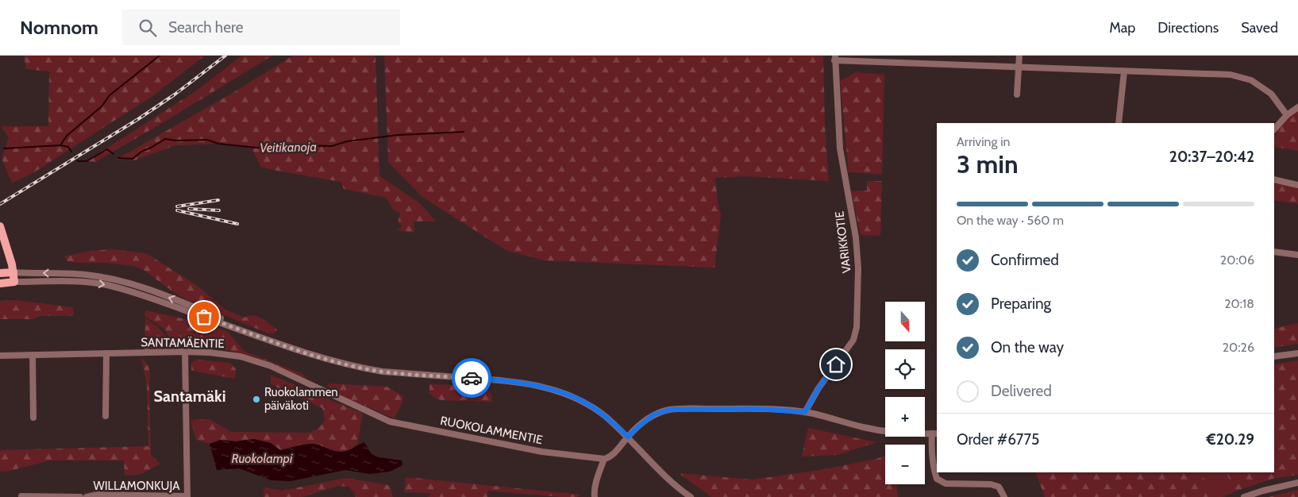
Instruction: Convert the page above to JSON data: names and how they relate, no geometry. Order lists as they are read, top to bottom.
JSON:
{
  "streets": {
    "street": [
      "VARIKKOTIE",
      "SANTAMÄENTIE",
      "RUOKOLAMMENTIE",
      "WILLAMONKUJA"
    ]
  },
  "crossings": [
    ["SANTAMÄENTIE", "RUOKOLAMMENTIE"]
  ],
  "districts": ["Santamäki"],
  "water": ["Veitikanoja", "Ruokolampi"],
  "places": ["Ruokolammen päiväkoti"],
  "north": "bottom",
  "page": {
    "header": "Nomnom",
    "search": "Search here",
    "nav": ["Map", "Directions", "Saved"],
    "heading": ["3 min", "Arriving in", "20:37–20:42"],
    "panel": ["Order #6775", "€20.29"],
    "bar": "On the way · 560 m",
    "list": [
      ["Confirmed", "20:06"],
      ["Preparing", "20:18"],
      ["On the way", "20:26"],
      "Delivered"
    ],
    "map_buttons": ["+", "−"]
  }
}
